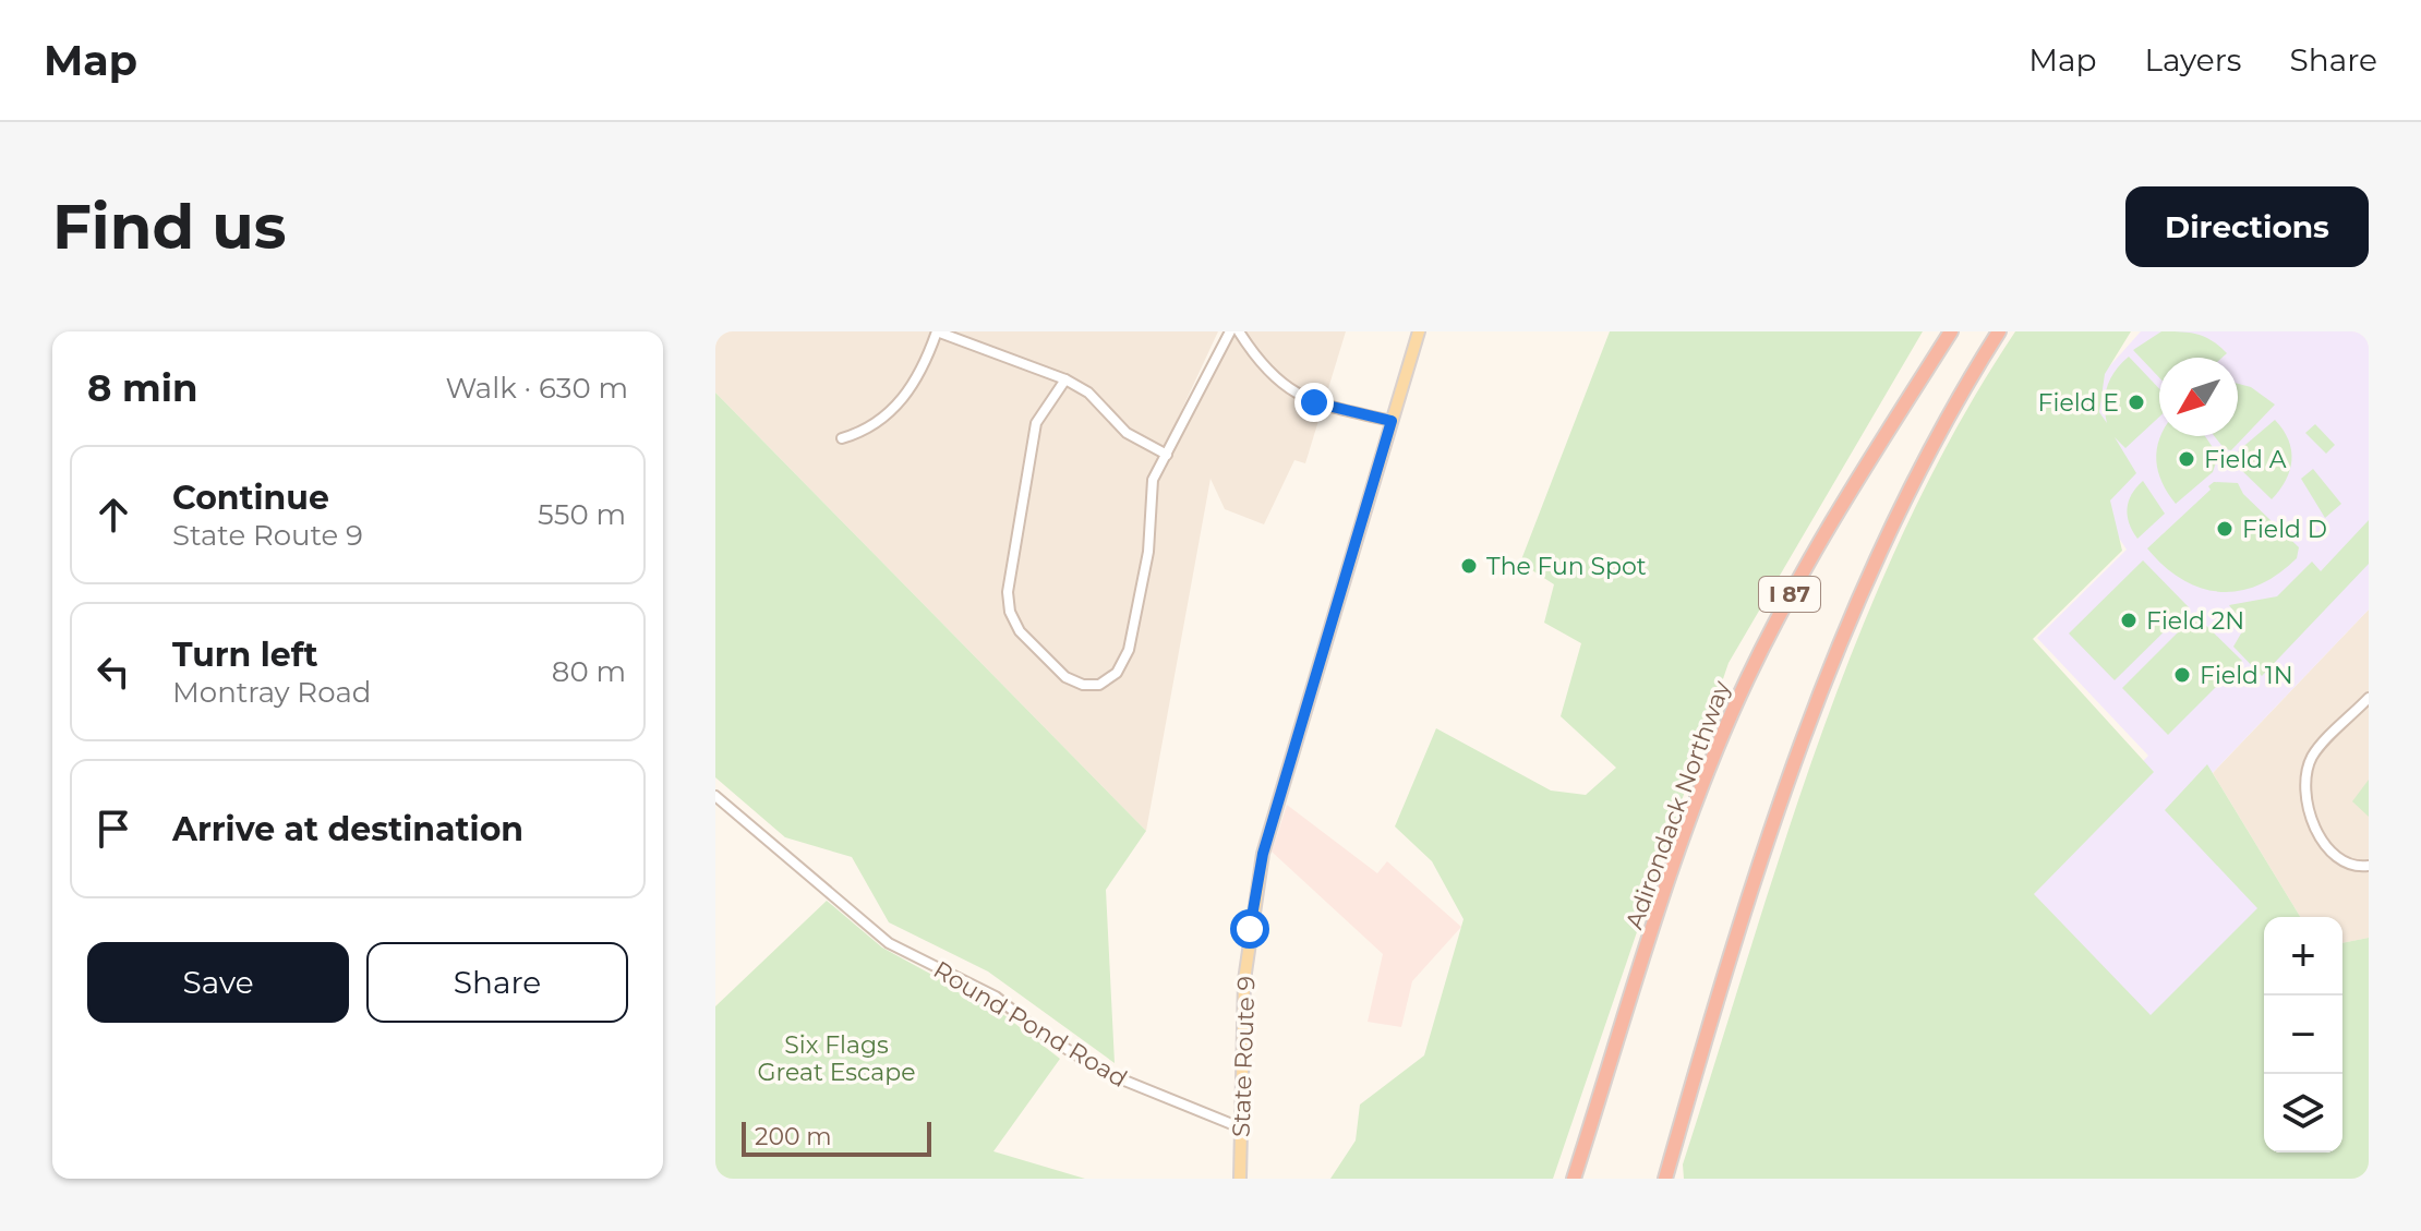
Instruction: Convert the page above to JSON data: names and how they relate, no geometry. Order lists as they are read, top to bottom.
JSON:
{
  "streets": {
    "highway": ["I 87", "Adirondack Northway"],
    "main road": ["State Route 9"],
    "street": ["Round Pond Road"]
  },
  "crossings": [
    ["Round Pond Road", "State Route 9"]
  ],
  "parks": ["Six Flags Great Escape"],
  "places": [
    "Field E",
    "Field A",
    "Field D",
    "The Fun Spot",
    "Field 2N",
    "Field 1N"
  ],
  "scale_bar": "200 m",
  "north": "bottom left",
  "page": {
    "header": "Map",
    "nav": ["Map", "Layers", "Share"],
    "buttons": [
      "Directions",
      ["Save", "Share"]
    ],
    "title": "Find us",
    "heading": ["8 min", "Walk · 630 m"],
    "list": [
      ["Continue", "State Route 9", "550 m"],
      ["Turn left", "Montray Road", "80 m"],
      "Arrive at destination"
    ],
    "map_buttons": ["+", "−"],
    "scale": "200 m"
  }
}
